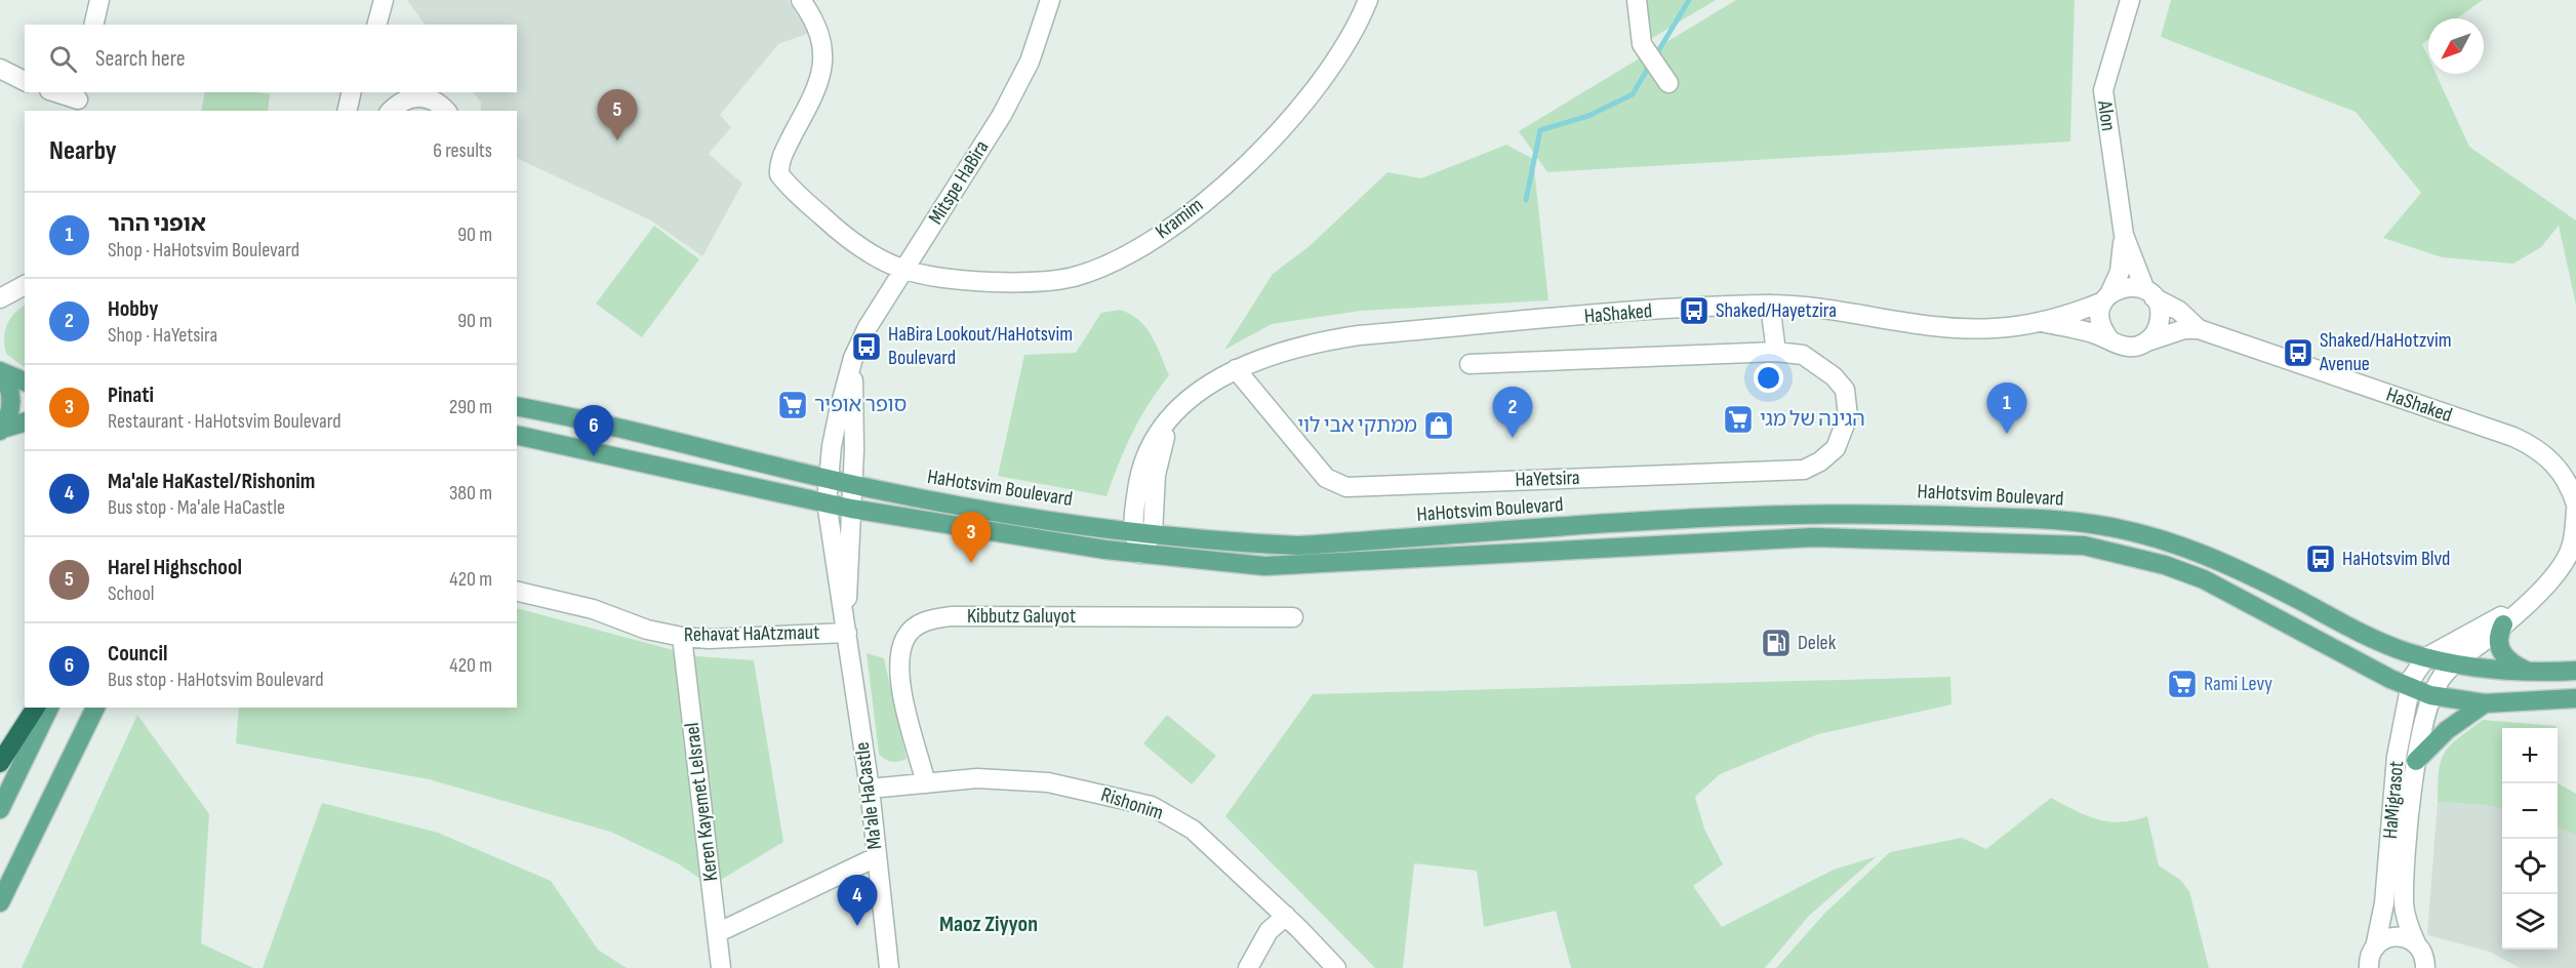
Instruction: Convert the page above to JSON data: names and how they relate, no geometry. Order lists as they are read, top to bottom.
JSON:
{
  "streets": {
    "main road": ["HaHotsvim Boulevard"],
    "street": [
      "Alon",
      "Mitspe HaBira",
      "Kramim",
      "HaShaked",
      "HaYetsira",
      "Kibbutz Galuyot",
      "Rehavat HaAtzmaut",
      "Ma'ale HaCastle",
      "HaMigrasot",
      "Keren Kayemet LeIsrael",
      "Rishonim"
    ]
  },
  "crossings": [
    ["Alon", "HaShaked"],
    ["Mitspe HaBira", "Kramim"],
    ["Mitspe HaBira", "HaHotsvim Boulevard"],
    ["Mitspe HaBira", "Ma'ale HaCastle"],
    ["HaShaked", "HaYetsira"],
    ["HaShaked", "HaHotsvim Boulevard"],
    ["HaShaked", "HaMigrasot"],
    ["HaHotsvim Boulevard", "Ma'ale HaCastle"],
    ["HaHotsvim Boulevard", "HaMigrasot"],
    ["Kibbutz Galuyot", "Rishonim"],
    ["Rehavat HaAtzmaut", "Ma'ale HaCastle"],
    ["Rehavat HaAtzmaut", "Keren Kayemet LeIsrael"],
    ["Ma'ale HaCastle", "Rishonim"]
  ],
  "districts": ["Maoz Ziyyon"],
  "places": {
    "bus stop": [
      "Shaked/Hayetzira",
      "HaBira Lookout/HaHotsvim Boulevard",
      "Shaked/HaHotzvim Avenue",
      "HaHotsvim Blvd"
    ],
    "supermarket": ["סופר אופיר", "הגינה של מגי", "Rami Levy"],
    "shop": ["ממתקי אבי לוי"],
    "fuel station": ["Delek"]
  },
  "north": "bottom left",
  "page": {
    "search": "Search here",
    "pins": [
      "5",
      "1",
      "2",
      "6",
      "3",
      "4"
    ],
    "heading": ["Nearby", "6 results"],
    "list": [
      {
        "mark": "1",
        "name": "אופני ההר",
        "note": "Shop · HaHotsvim Boulevard",
        "value": "90 m"
      },
      {
        "mark": "2",
        "name": "Hobby",
        "note": "Shop · HaYetsira",
        "value": "90 m"
      },
      {
        "mark": "3",
        "name": "Pinati",
        "note": "Restaurant · HaHotsvim Boulevard",
        "value": "290 m"
      },
      {
        "mark": "4",
        "name": "Ma'ale HaKastel/Rishonim",
        "note": "Bus stop · Ma'ale HaCastle",
        "value": "380 m"
      },
      {
        "mark": "5",
        "name": "Harel Highschool",
        "note": "School",
        "value": "420 m"
      },
      {
        "mark": "6",
        "name": "Council",
        "note": "Bus stop · HaHotsvim Boulevard",
        "value": "420 m"
      }
    ],
    "map_buttons": ["+", "−"]
  }
}
